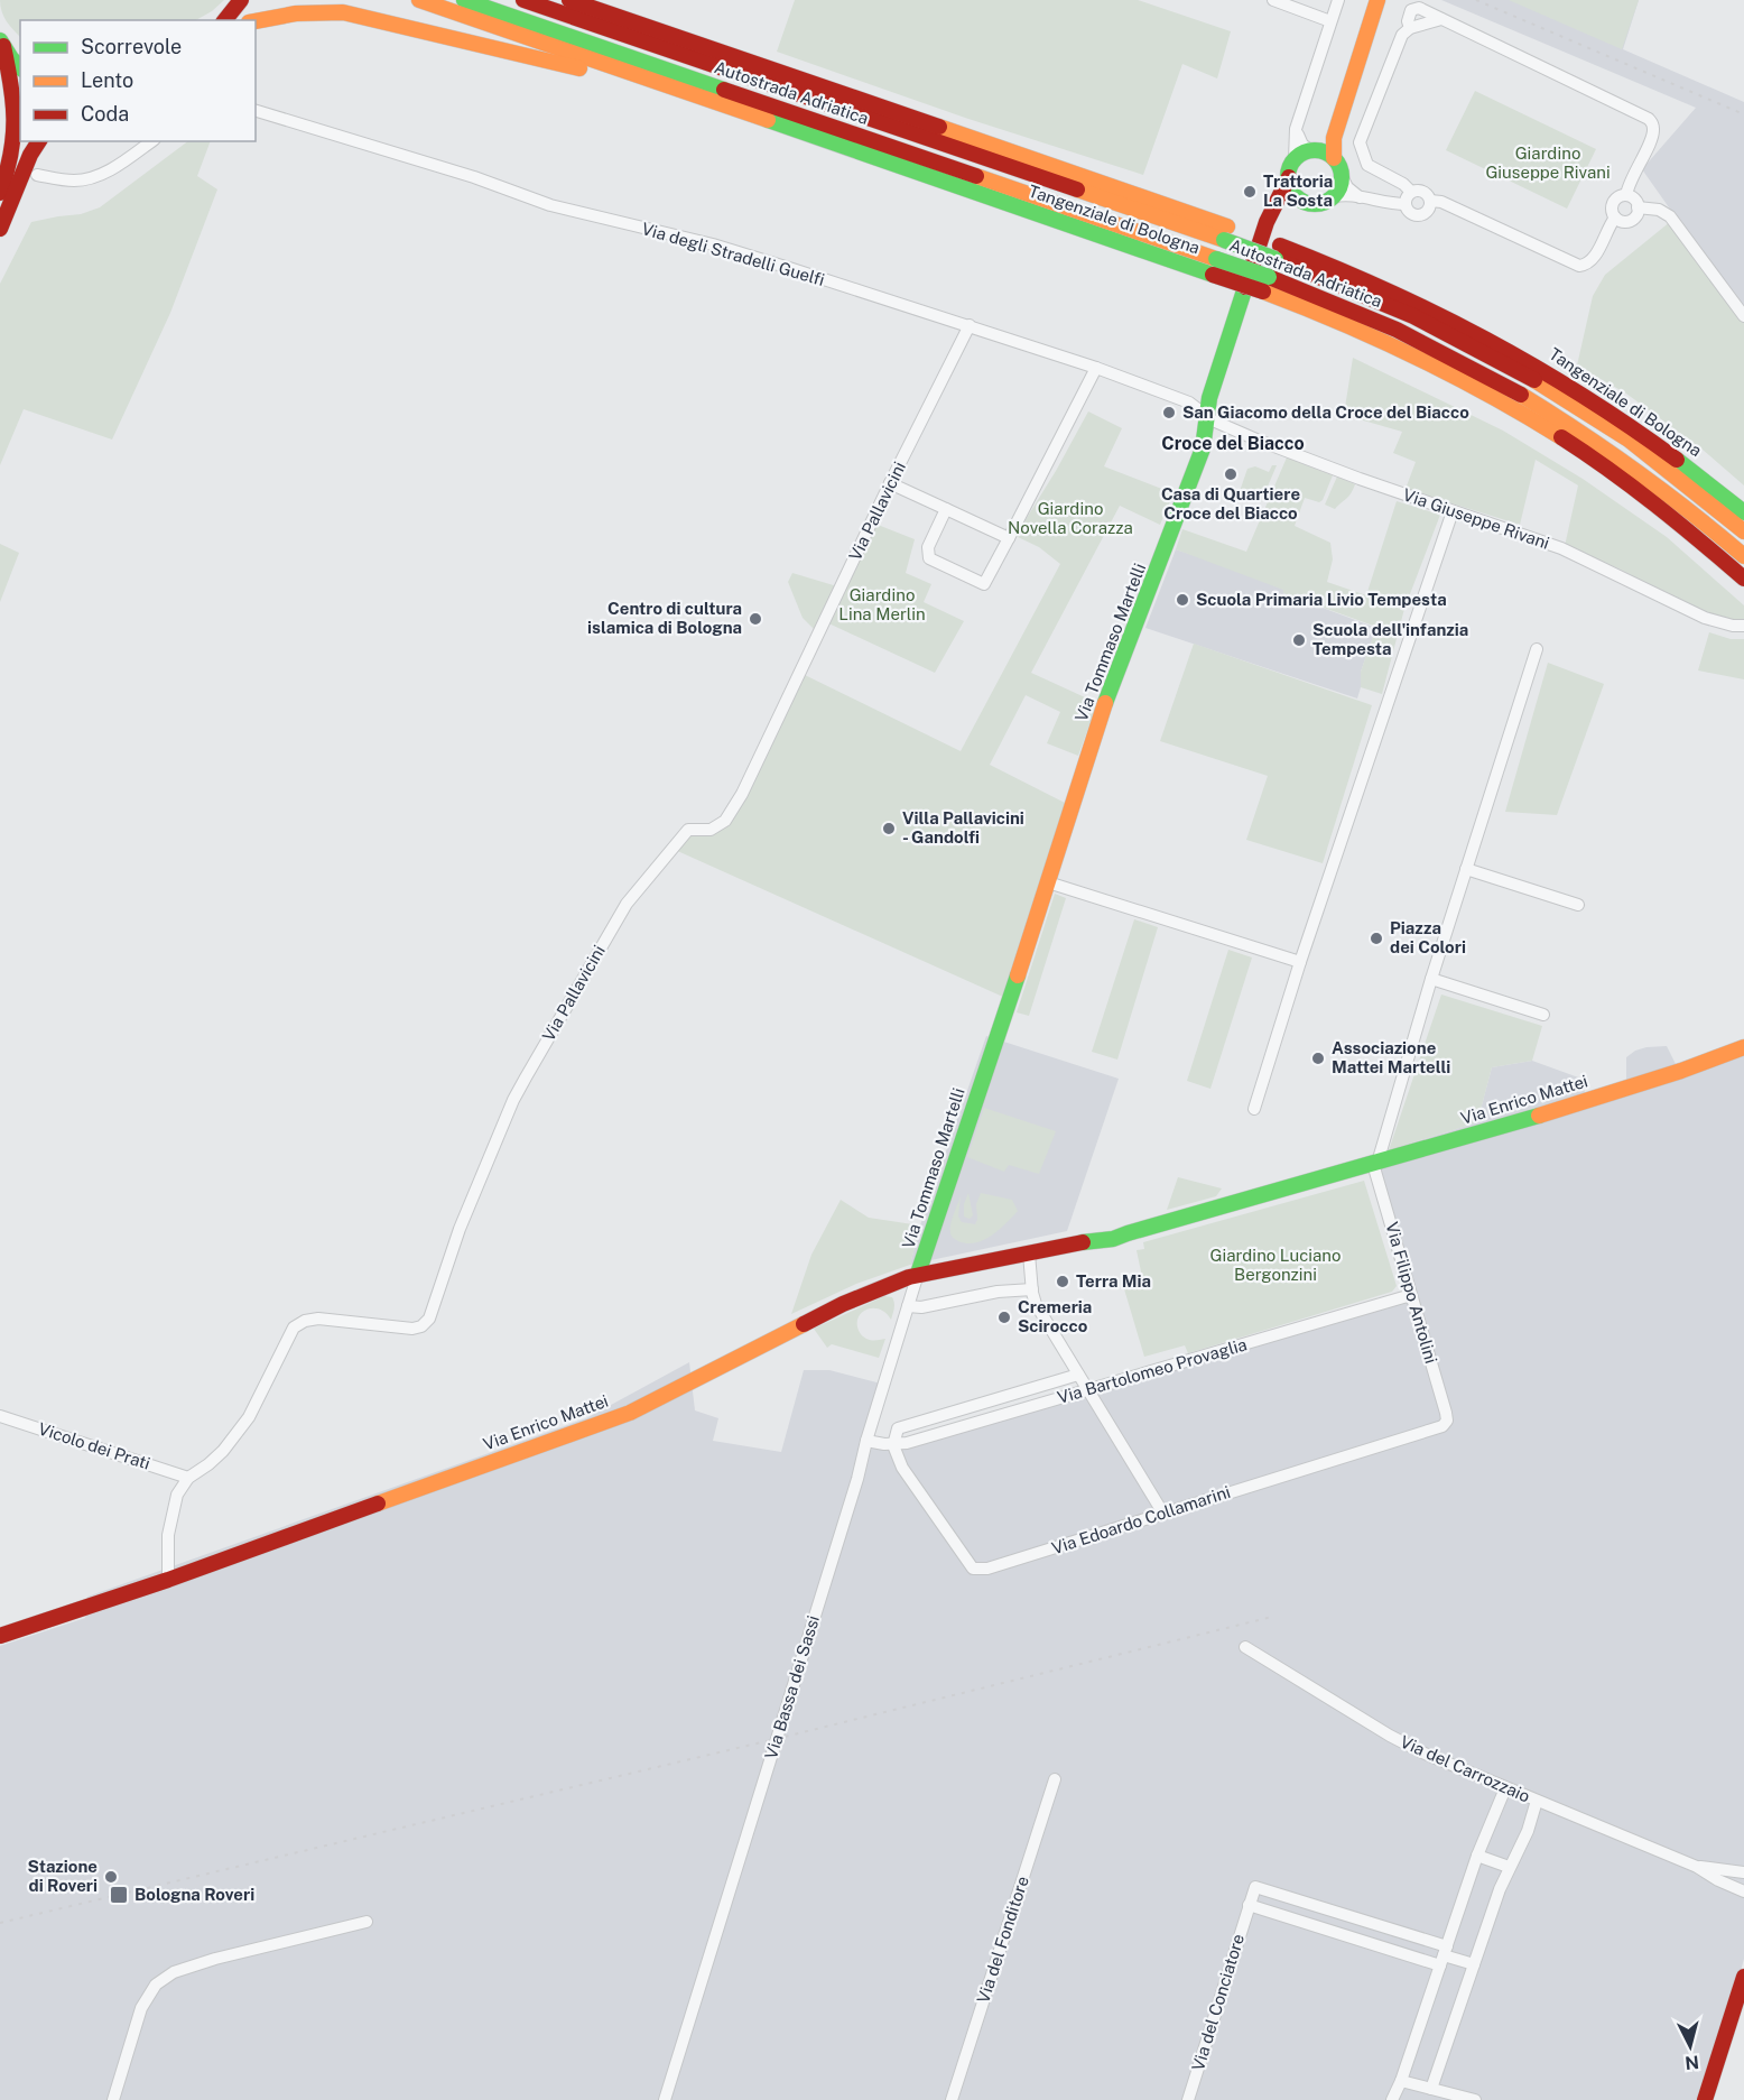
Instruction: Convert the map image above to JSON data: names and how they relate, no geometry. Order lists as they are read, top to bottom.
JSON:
{
  "streets": {
    "main road": [
      "Autostrada Adriatica",
      "Tangenziale di Bologna",
      "Via Tommaso Martelli",
      "Via Enrico Mattei"
    ],
    "street": [
      "Via degli Stradelli Guelfi",
      "Via Pallavicini",
      "Via Giuseppe Rivani",
      "Via Filippo Antolini",
      "Via Bartolomeo Provaglia",
      "Vicolo dei Prati",
      "Via Edoardo Collamarini",
      "Via Bassa dei Sassi",
      "Via del Carrozzaio",
      "Via del Fonditore",
      "Via del Conciatore"
    ]
  },
  "crossings": [
    ["Autostrada Adriatica", "Tangenziale di Bologna"],
    ["Via degli Stradelli Guelfi", "Via Pallavicini"],
    ["Via degli Stradelli Guelfi", "Via Giuseppe Rivani"],
    ["Via degli Stradelli Guelfi", "Via Tommaso Martelli"],
    ["Via Pallavicini", "Via Enrico Mattei"],
    ["Via Pallavicini", "Vicolo dei Prati"],
    ["Via Giuseppe Rivani", "Via Tommaso Martelli"],
    ["Via Tommaso Martelli", "Via Enrico Mattei"],
    ["Via Tommaso Martelli", "Via Bassa dei Sassi"],
    ["Via Enrico Mattei", "Via Filippo Antolini"],
    ["Via Enrico Mattei", "Via Bassa dei Sassi"],
    ["Via Filippo Antolini", "Via Bartolomeo Provaglia"],
    ["Via Filippo Antolini", "Via Edoardo Collamarini"],
    ["Via Bartolomeo Provaglia", "Via Edoardo Collamarini"],
    ["Via Bartolomeo Provaglia", "Via Bassa dei Sassi"]
  ],
  "districts": ["Croce del Biacco"],
  "parks": [
    "Giardino Giuseppe Rivani",
    "Giardino Novella Corazza",
    "Giardino Lina Merlin",
    "Giardino Luciano Bergonzini"
  ],
  "places": {
    "other": [
      "Trattoria La Sosta",
      "San Giacomo della Croce del Biacco",
      "Casa di Quartiere Croce del Biacco",
      "Scuola Primaria Livio Tempesta",
      "Centro di cultura islamica di Bologna",
      "Scuola dell'infanzia Tempesta",
      "Villa Pallavicini - Gandolfi",
      "Piazza dei Colori",
      "Associazione Mattei Martelli",
      "Terra Mia",
      "Cremeria Scirocco",
      "Stazione di Roveri"
    ],
    "transit": ["Bologna Roveri"]
  },
  "legend": ["Scorrevole", "Lento", "Coda"],
  "north": "bottom"
}
